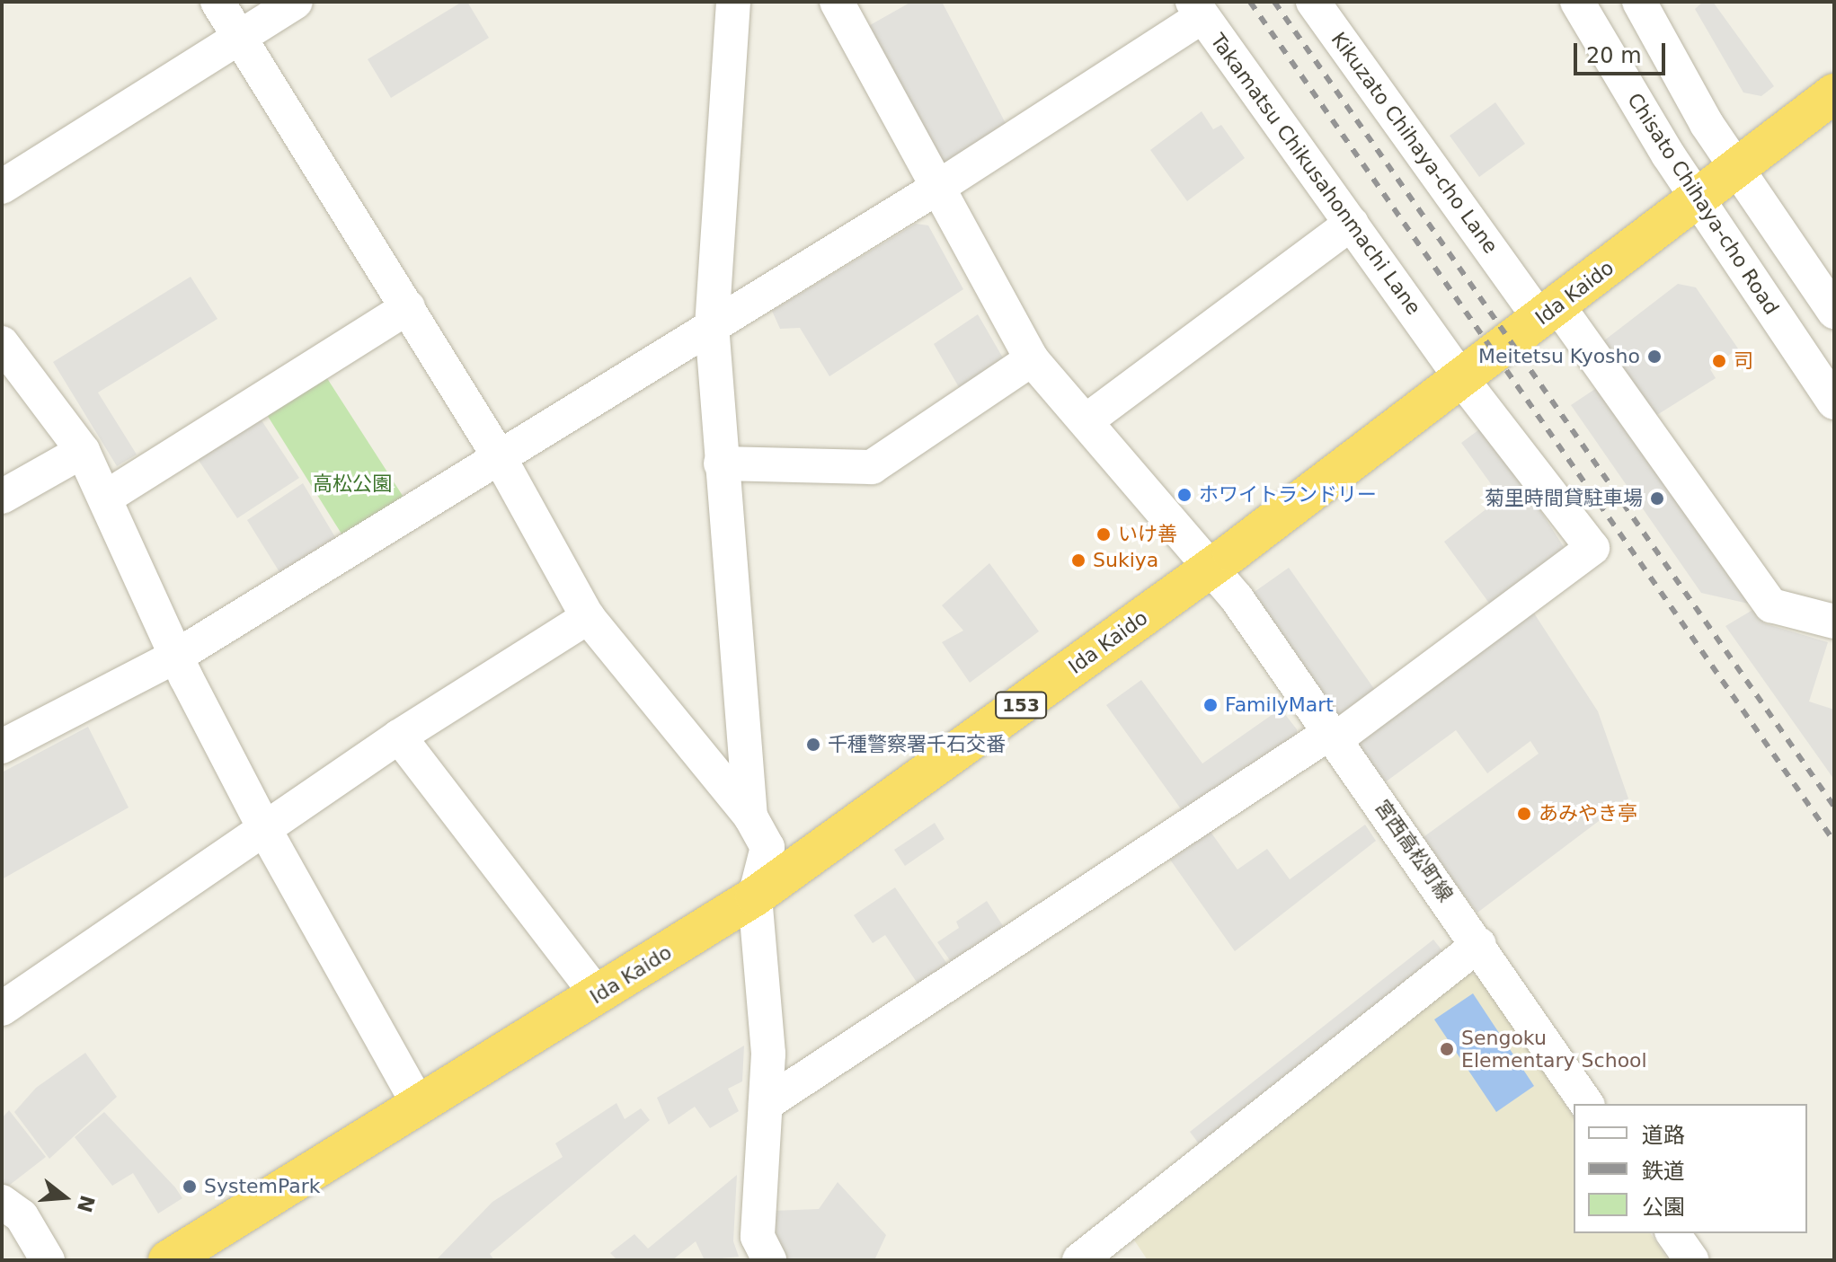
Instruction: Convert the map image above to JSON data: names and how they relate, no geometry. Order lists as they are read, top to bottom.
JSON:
{
  "streets": {
    "highway": ["Ida Kaido", "153"],
    "street": [
      "Kikuzato Chihaya-cho Lane",
      "Takamatsu Chikusahonmachi Lane",
      "Chisato Chihaya-cho Road",
      "宮西高松町線"
    ]
  },
  "crossings": [
    ["Kikuzato Chihaya-cho Lane", "Ida Kaido"],
    ["Takamatsu Chikusahonmachi Lane", "Ida Kaido"],
    ["Takamatsu Chikusahonmachi Lane", "宮西高松町線"],
    ["Chisato Chihaya-cho Road", "Ida Kaido"],
    ["Ida Kaido", "宮西高松町線"]
  ],
  "parks": ["高松公園"],
  "places": [
    "Meitetsu Kyosho",
    "司",
    "ホワイトランドリー",
    "菊里時間貸駐車場",
    "いけ善",
    "Sukiya",
    "FamilyMart",
    "千種警察署千石交番",
    "あみやき亭",
    "Sengoku Elementary School",
    "SystemPark"
  ],
  "legend": ["道路", "鉄道", "公園"],
  "scale_bar": "20 m",
  "north": "right"
}
